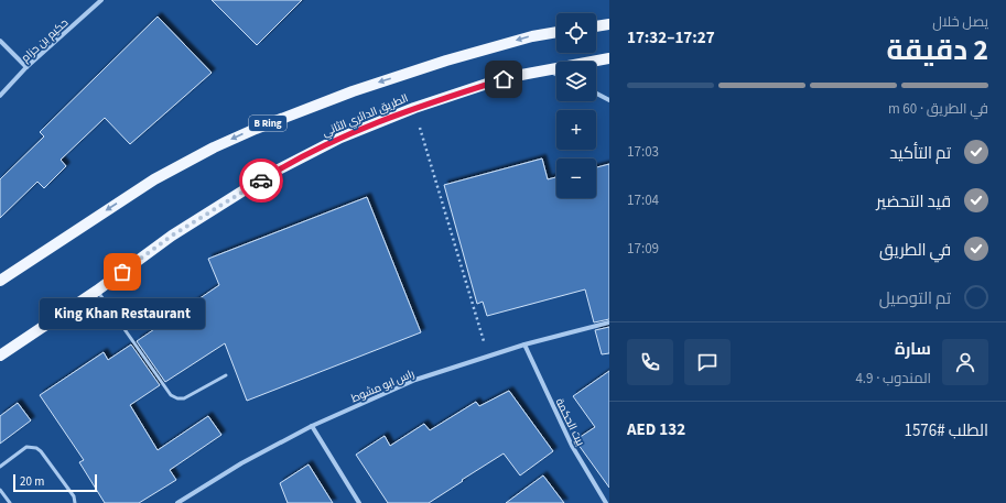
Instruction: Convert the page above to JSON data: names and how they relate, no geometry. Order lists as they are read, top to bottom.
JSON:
{
  "streets": {
    "main road": ["الطريق الدائري الثاني", "B Ring"],
    "street": ["حكيم بن حزام", "راس ابو مشوط", "بيت الحكمة"]
  },
  "crossings": [
    ["راس ابو مشوط", "بيت الحكمة"]
  ],
  "places": ["King Khan Restaurant"],
  "scale_bar": "20 m",
  "page": {
    "heading": ["2 دقيقة", "يصل خلال", "17:27–17:32"],
    "panel": [
      "سارة",
      "المندوب · 4.9",
      "الطلب #1576",
      "AED 132"
    ],
    "map_buttons": ["+", "−"],
    "bar": "في الطريق · 60 m",
    "list": [
      ["تم التأكيد", "17:03"],
      ["قيد التحضير", "17:04"],
      ["في الطريق", "17:09"],
      "تم التوصيل"
    ],
    "bubble": "King Khan Restaurant",
    "scale": "20 m"
  }
}
